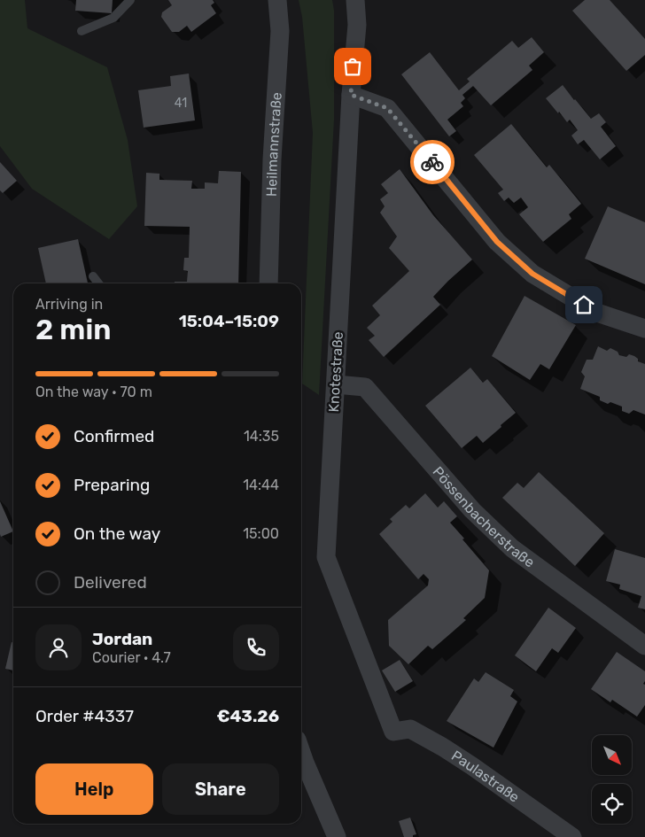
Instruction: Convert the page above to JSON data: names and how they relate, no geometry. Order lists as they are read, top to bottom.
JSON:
{
  "streets": {
    "street": [
      "Heilmannstraße",
      "Knotestraße",
      "Pössenbacherstraße",
      "Paulastraße"
    ]
  },
  "crossings": [
    ["Knotestraße", "Pössenbacherstraße"],
    ["Knotestraße", "Paulastraße"]
  ],
  "house_numbers": ["41"],
  "north": "bottom right",
  "page": {
    "heading": ["2 min", "Arriving in", "15:04–15:09"],
    "panel": [
      "Jordan",
      "Courier · 4.7",
      "Order #4337",
      "€43.26"
    ],
    "bar": "On the way · 70 m",
    "list": [
      ["Confirmed", "14:35"],
      ["Preparing", "14:44"],
      ["On the way", "15:00"],
      "Delivered"
    ],
    "buttons": ["Help", "Share"]
  }
}
